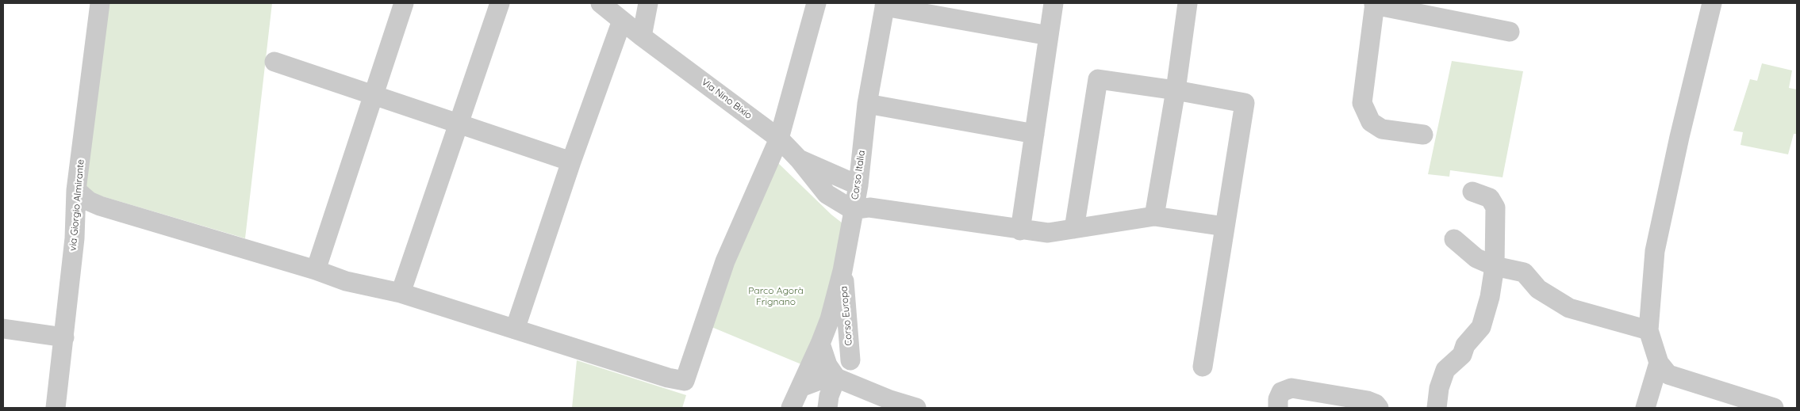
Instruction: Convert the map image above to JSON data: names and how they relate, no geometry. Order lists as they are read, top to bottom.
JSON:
{
  "streets": {
    "street": [
      "Via Nino Bixio",
      "Corso Italia",
      "via Giorgio Almirante",
      "Corso Europa"
    ]
  },
  "crossings": [
    ["Via Nino Bixio", "Corso Italia"],
    ["Corso Italia", "Corso Europa"]
  ],
  "parks": ["Parco Agorà Frignano"]
}
